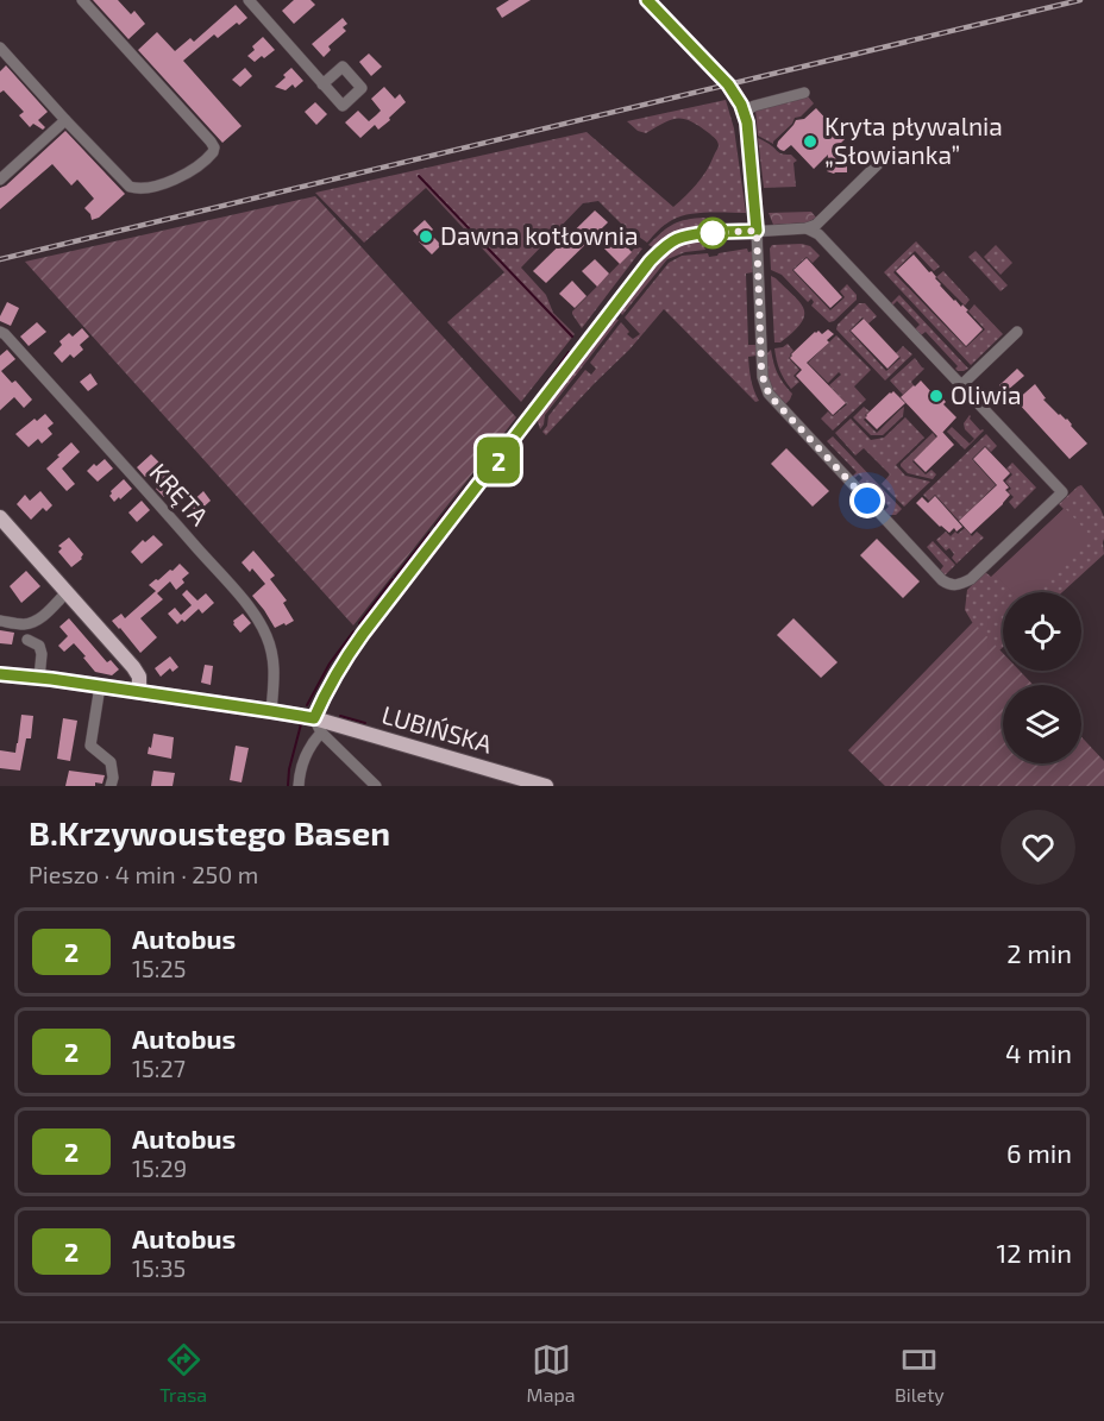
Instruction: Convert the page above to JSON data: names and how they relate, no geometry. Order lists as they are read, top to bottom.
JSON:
{
  "streets": {
    "main road": ["LUBIŃSKA"],
    "street": ["KRĘTA"]
  },
  "crossings": [
    ["KRĘTA", "LUBIŃSKA"]
  ],
  "places": ["Kryta pływalnia „Słowianka”", "Dawna kotłownia", "Oliwia"],
  "lines": ["bus line 2"],
  "page": {
    "on_map": "2",
    "heading": ["B.Krzywoustego Basen", "Pieszo · 4 min · 250 m"],
    "list": [
      {
        "mark": "2",
        "name": "Autobus",
        "note": "15:25",
        "value": "2 min"
      },
      {
        "mark": "2",
        "name": "Autobus",
        "note": "15:27",
        "value": "4 min"
      },
      {
        "mark": "2",
        "name": "Autobus",
        "note": "15:29",
        "value": "6 min"
      },
      {
        "mark": "2",
        "name": "Autobus",
        "note": "15:35",
        "value": "12 min"
      }
    ],
    "tabs": ["Trasa", "Mapa", "Bilety"]
  }
}
